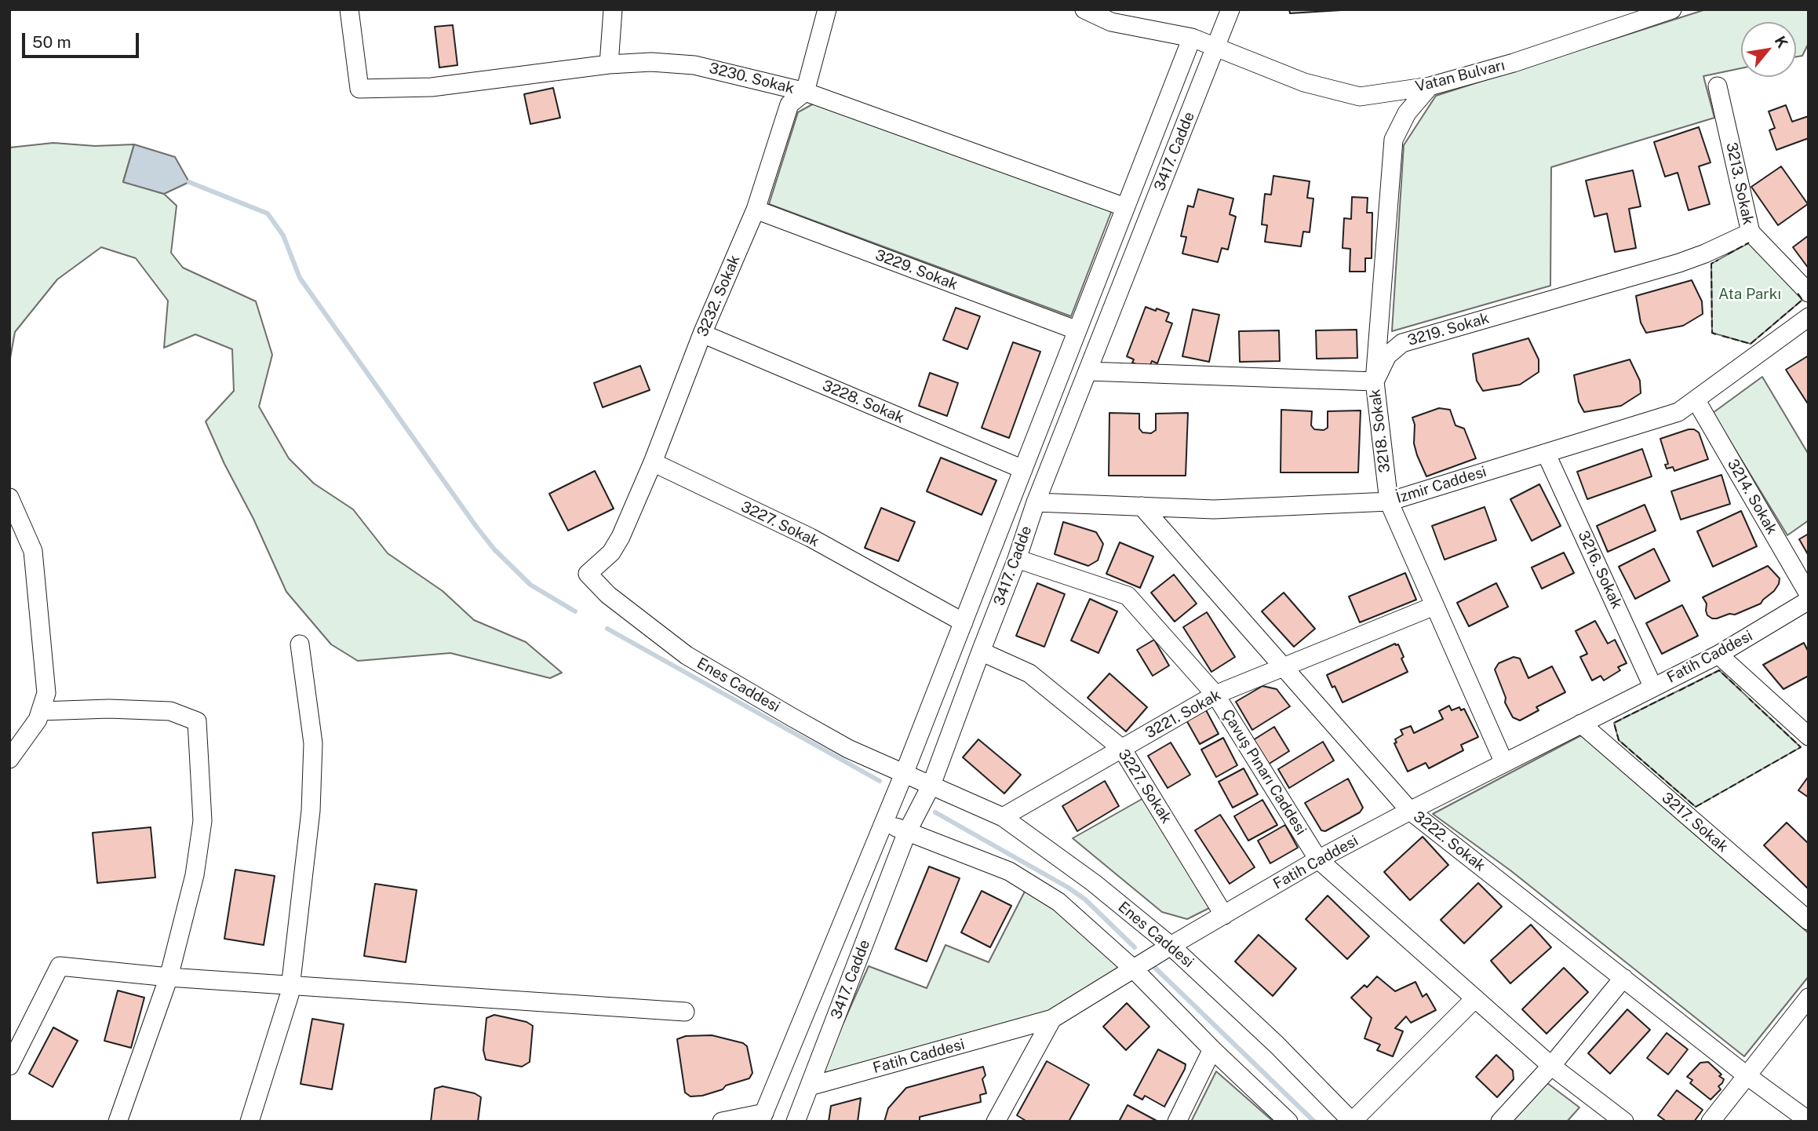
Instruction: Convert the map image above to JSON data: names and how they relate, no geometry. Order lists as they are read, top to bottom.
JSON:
{
  "streets": {
    "street": [
      "Vatan Bulvarı",
      "3230. Sokak",
      "3417. Cadde",
      "3213. Sokak",
      "3229. Sokak",
      "3232. Sokak",
      "3219. Sokak",
      "3228. Sokak",
      "3218. Sokak",
      "İzmir Caddesi",
      "3214. Sokak",
      "3227. Sokak",
      "3216. Sokak",
      "Fatih Caddesi",
      "Enes Caddesi",
      "3221. Sokak",
      "Çavuş Pınarı Caddesi",
      "3217. Sokak",
      "3222. Sokak"
    ]
  },
  "crossings": [
    ["Vatan Bulvarı", "3417. Cadde"],
    ["Vatan Bulvarı", "3218. Sokak"],
    ["3230. Sokak", "3417. Cadde"],
    ["3230. Sokak", "3232. Sokak"],
    ["3417. Cadde", "3229. Sokak"],
    ["3417. Cadde", "3228. Sokak"],
    ["3417. Cadde", "İzmir Caddesi"],
    ["3417. Cadde", "3227. Sokak"],
    ["3417. Cadde", "Fatih Caddesi"],
    ["3417. Cadde", "Enes Caddesi"],
    ["3417. Cadde", "Çavuş Pınarı Caddesi"],
    ["3213. Sokak", "3219. Sokak"],
    ["3229. Sokak", "3232. Sokak"],
    ["3232. Sokak", "3228. Sokak"],
    ["3232. Sokak", "3227. Sokak"],
    ["3232. Sokak", "Enes Caddesi"],
    ["3219. Sokak", "3218. Sokak"],
    ["3218. Sokak", "İzmir Caddesi"],
    ["3218. Sokak", "Fatih Caddesi"],
    ["3218. Sokak", "3221. Sokak"],
    ["İzmir Caddesi", "3214. Sokak"],
    ["İzmir Caddesi", "3216. Sokak"],
    ["İzmir Caddesi", "3222. Sokak"],
    ["3227. Sokak", "Fatih Caddesi"],
    ["3227. Sokak", "3221. Sokak"],
    ["3216. Sokak", "Fatih Caddesi"],
    ["Fatih Caddesi", "Enes Caddesi"],
    ["Fatih Caddesi", "Çavuş Pınarı Caddesi"],
    ["Fatih Caddesi", "3217. Sokak"],
    ["Fatih Caddesi", "3222. Sokak"],
    ["Enes Caddesi", "3221. Sokak"],
    ["3221. Sokak", "Çavuş Pınarı Caddesi"],
    ["3221. Sokak", "3222. Sokak"]
  ],
  "parks": ["Ata Parkı"],
  "scale_bar": "50 m",
  "north": "top right"
}
